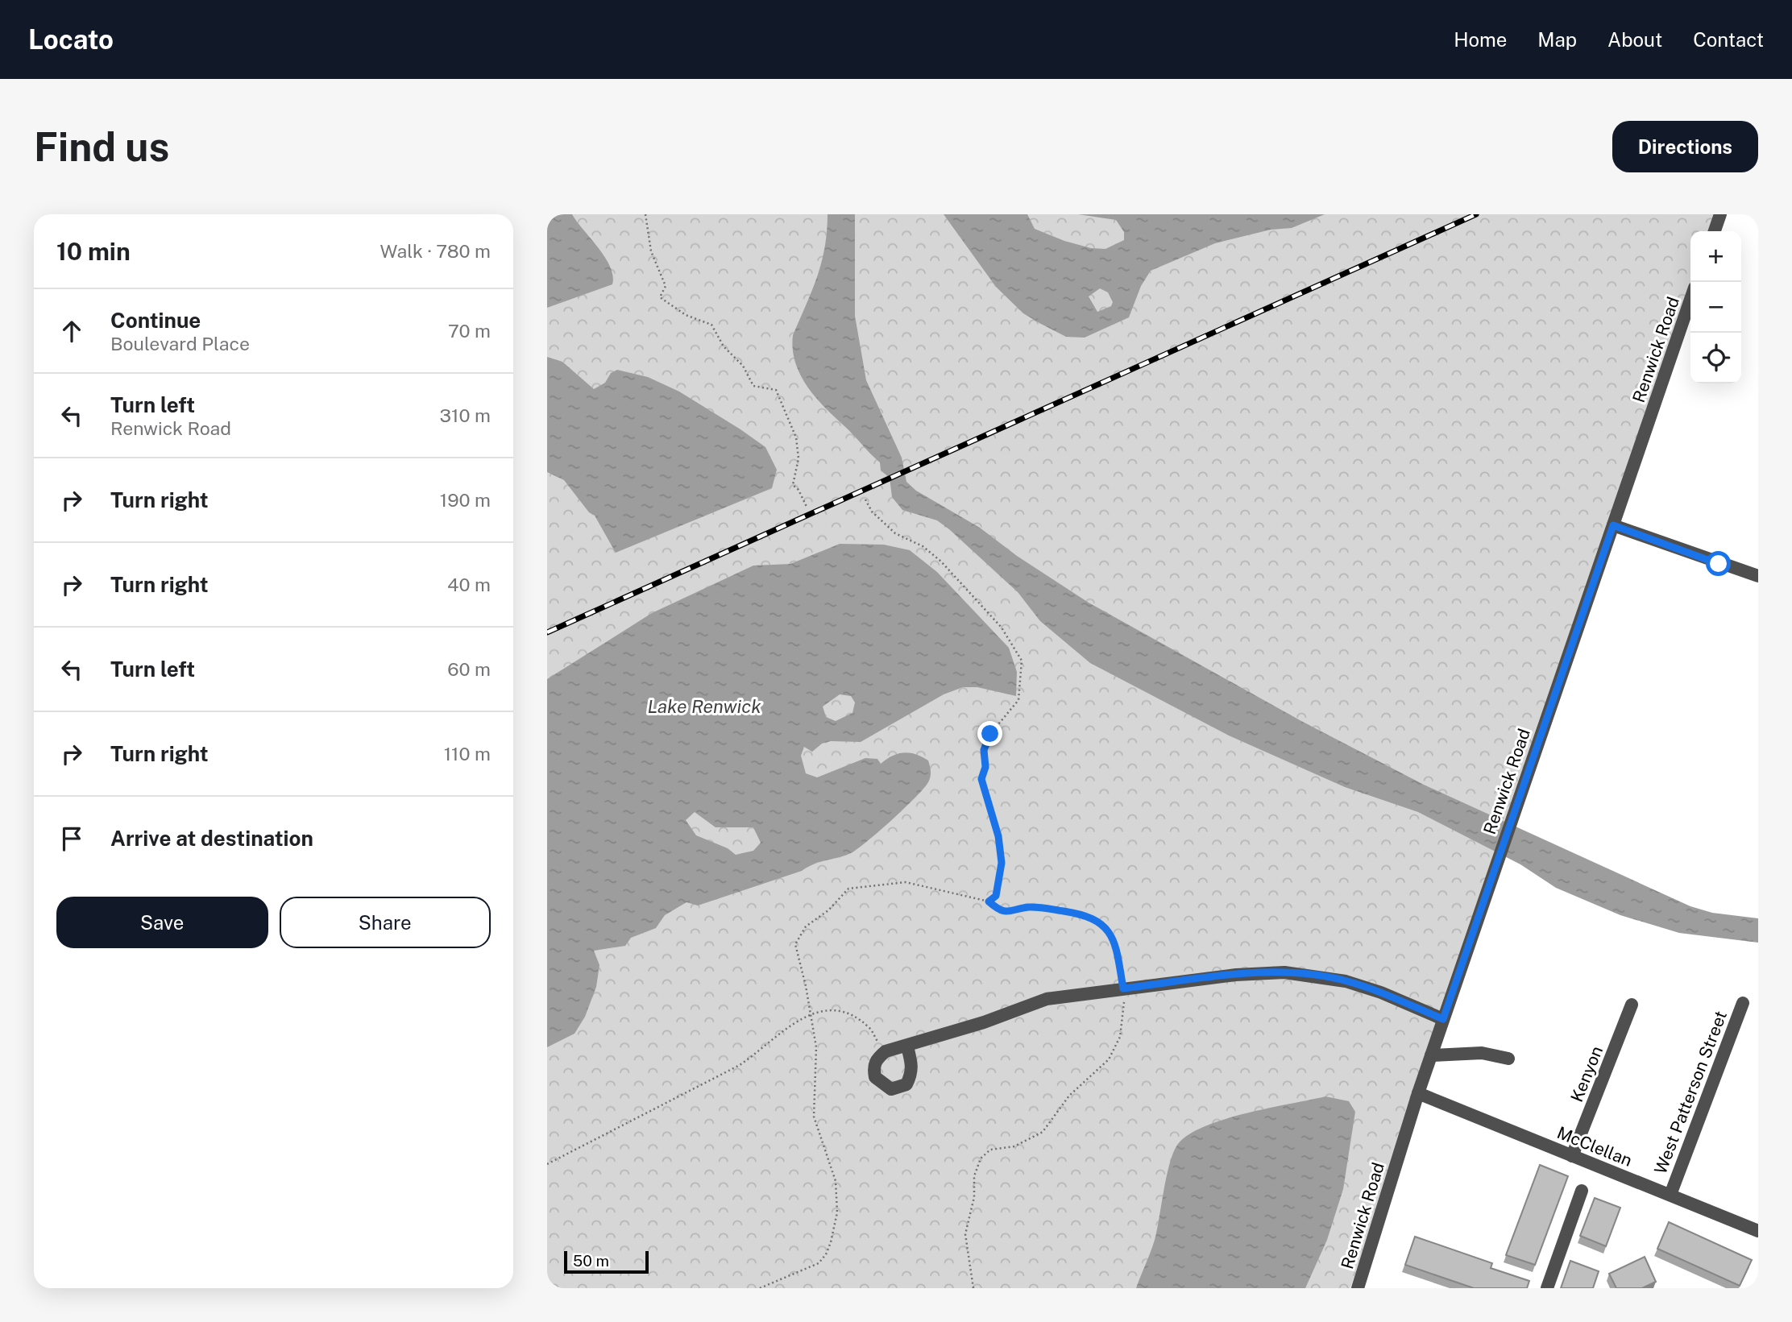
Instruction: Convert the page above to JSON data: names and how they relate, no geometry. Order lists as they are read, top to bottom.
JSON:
{
  "streets": {
    "street": [
      "Renwick Road",
      "Kenyon",
      "West Patterson Street",
      "McClellan"
    ]
  },
  "crossings": [
    ["Renwick Road", "McClellan"],
    ["Kenyon", "McClellan"],
    ["West Patterson Street", "McClellan"]
  ],
  "water": ["Lake Renwick"],
  "scale_bar": "50 m",
  "page": {
    "header": "Locato",
    "nav": [
      "Home",
      "Map",
      "About",
      "Contact"
    ],
    "buttons": [
      "Directions",
      ["Save", "Share"]
    ],
    "title": "Find us",
    "heading": ["10 min", "Walk · 780 m"],
    "map_buttons": ["+", "−"],
    "list": [
      ["Continue", "Boulevard Place", "70 m"],
      ["Turn left", "Renwick Road", "310 m"],
      ["Turn right", "190 m"],
      ["Turn right", "40 m"],
      ["Turn left", "60 m"],
      ["Turn right", "110 m"],
      "Arrive at destination"
    ],
    "scale": "50 m"
  }
}
